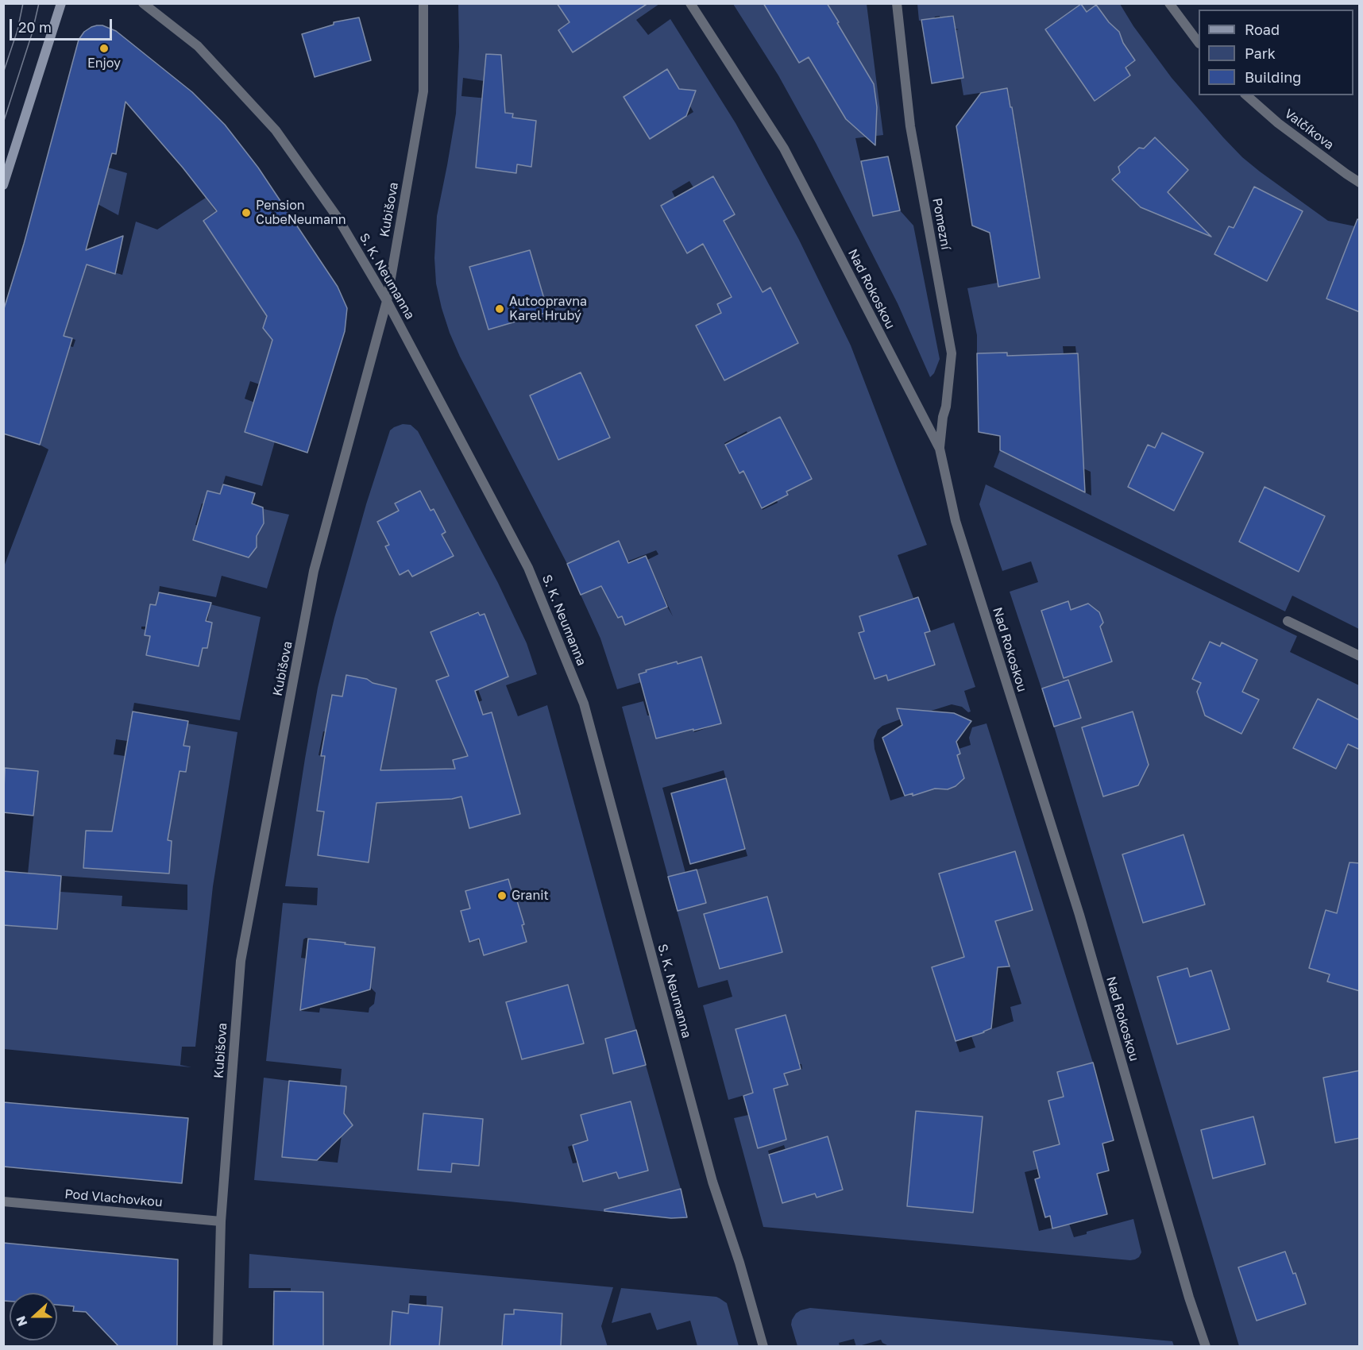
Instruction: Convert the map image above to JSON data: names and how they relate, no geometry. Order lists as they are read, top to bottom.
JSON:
{
  "streets": {
    "street": [
      "Valčíkova",
      "Kubišova",
      "Pomezní",
      "S. K. Neumanna",
      "Nad Rokoskou",
      "Pod Vlachovkou"
    ]
  },
  "crossings": [
    ["Kubišova", "S. K. Neumanna"],
    ["Kubišova", "Pod Vlachovkou"],
    ["Pomezní", "Nad Rokoskou"]
  ],
  "places": [
    "Enjoy",
    "Pension CubeNeumann",
    "Autoopravna Karel Hrubý",
    "Granit"
  ],
  "legend": ["Road", "Park", "Building"],
  "scale_bar": "20 m",
  "north": "left"
}
